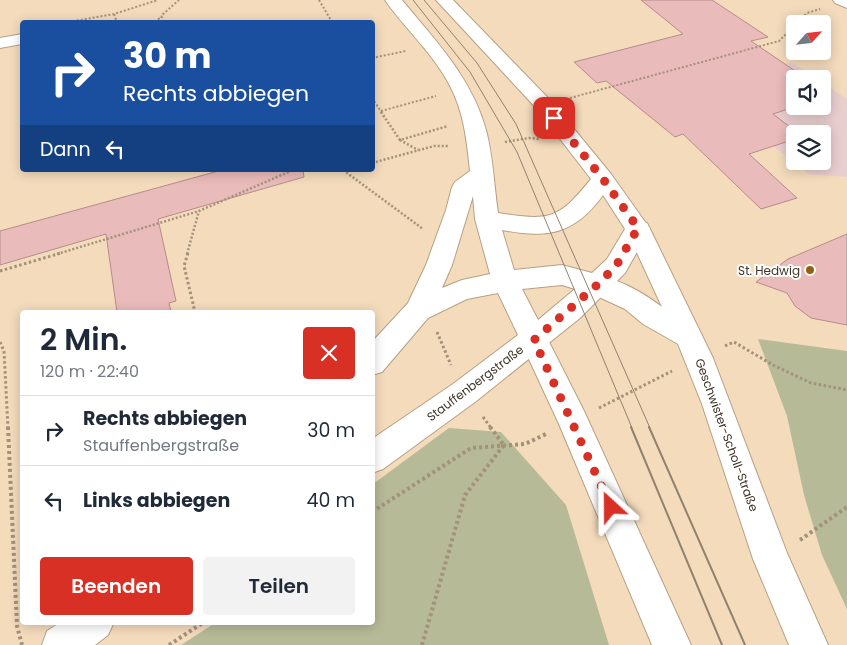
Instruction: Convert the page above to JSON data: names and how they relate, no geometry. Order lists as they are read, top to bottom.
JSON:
{
  "streets": {
    "street": ["Stauffenbergstraße", "Geschwister-Scholl-Straße"]
  },
  "crossings": [
    ["Stauffenbergstraße", "Geschwister-Scholl-Straße"]
  ],
  "places": ["St. Hedwig"],
  "north": "top right",
  "page": {
    "turn": ["30 m", "Rechts abbiegen"],
    "then": "Dann",
    "heading": ["2 Min.", "120 m · 22:40"],
    "list": [
      {
        "name": "Rechts abbiegen",
        "note": "Stauffenbergstraße",
        "value": "30 m"
      },
      {
        "name": "Links abbiegen",
        "value": "40 m"
      }
    ],
    "buttons": ["Beenden", "Teilen"]
  }
}
